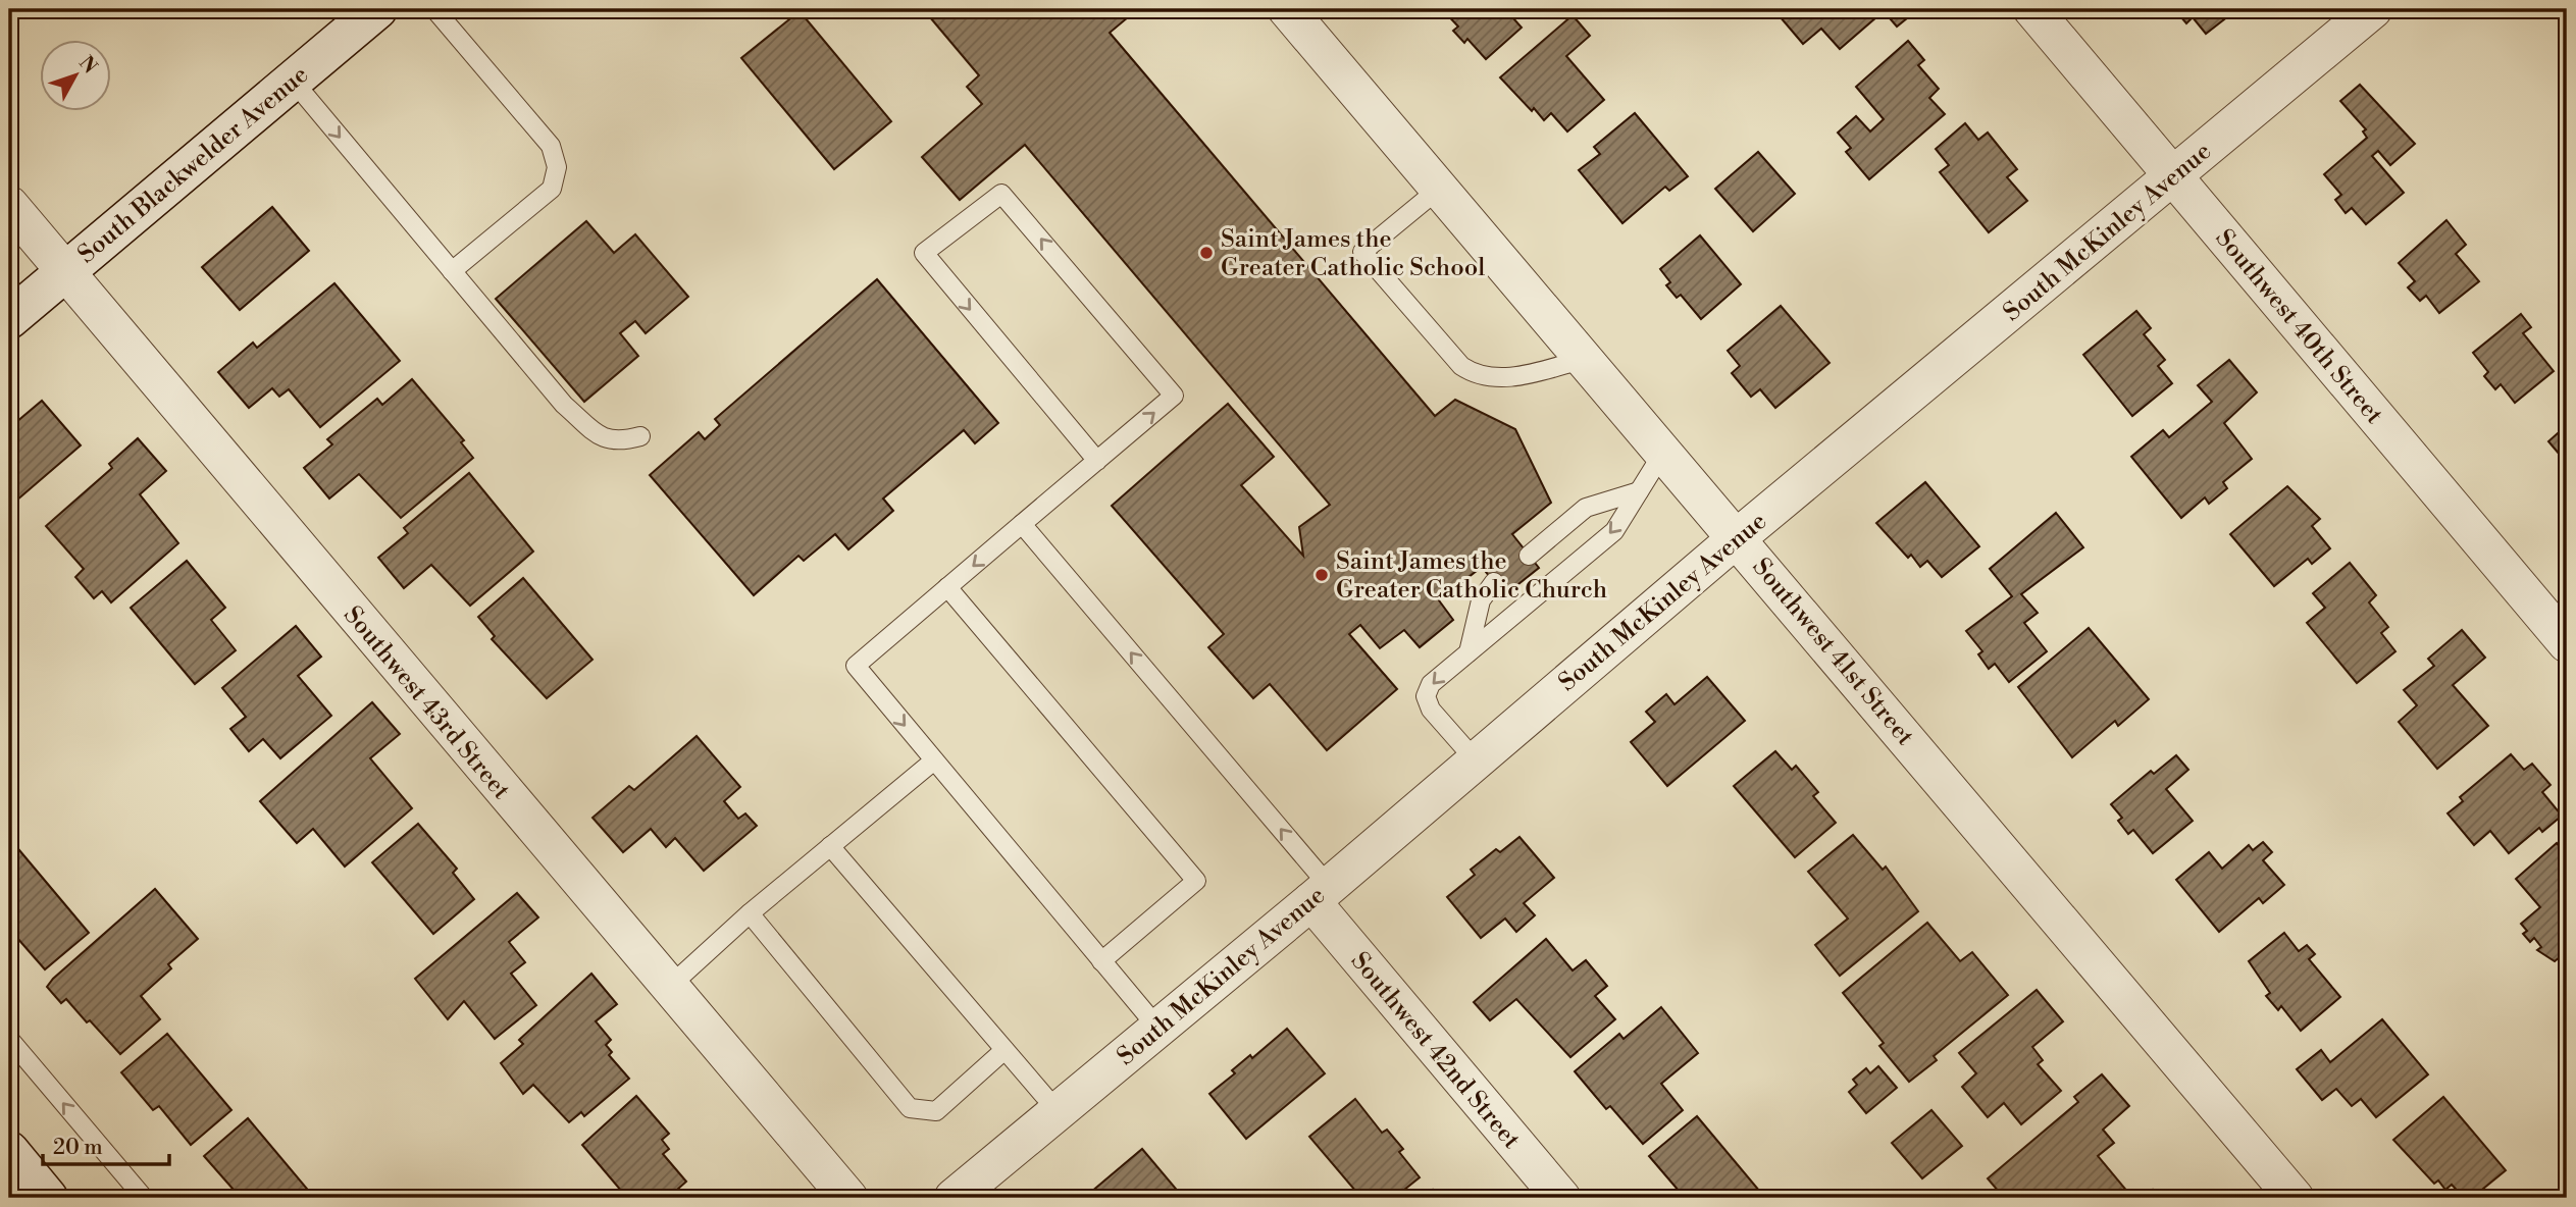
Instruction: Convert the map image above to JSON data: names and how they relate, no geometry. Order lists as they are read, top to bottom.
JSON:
{
  "streets": {
    "street": [
      "South Blackwelder Avenue",
      "South McKinley Avenue",
      "Southwest 40th Street",
      "Southwest 41st Street",
      "Southwest 43rd Street",
      "Southwest 42nd Street"
    ]
  },
  "crossings": [
    ["South Blackwelder Avenue", "Southwest 43rd Street"],
    ["South McKinley Avenue", "Southwest 40th Street"],
    ["South McKinley Avenue", "Southwest 41st Street"],
    ["South McKinley Avenue", "Southwest 42nd Street"]
  ],
  "places": ["Saint James the Greater Catholic School", "Saint James the Greater Catholic Church"],
  "scale_bar": "20 m",
  "north": "top right"
}
